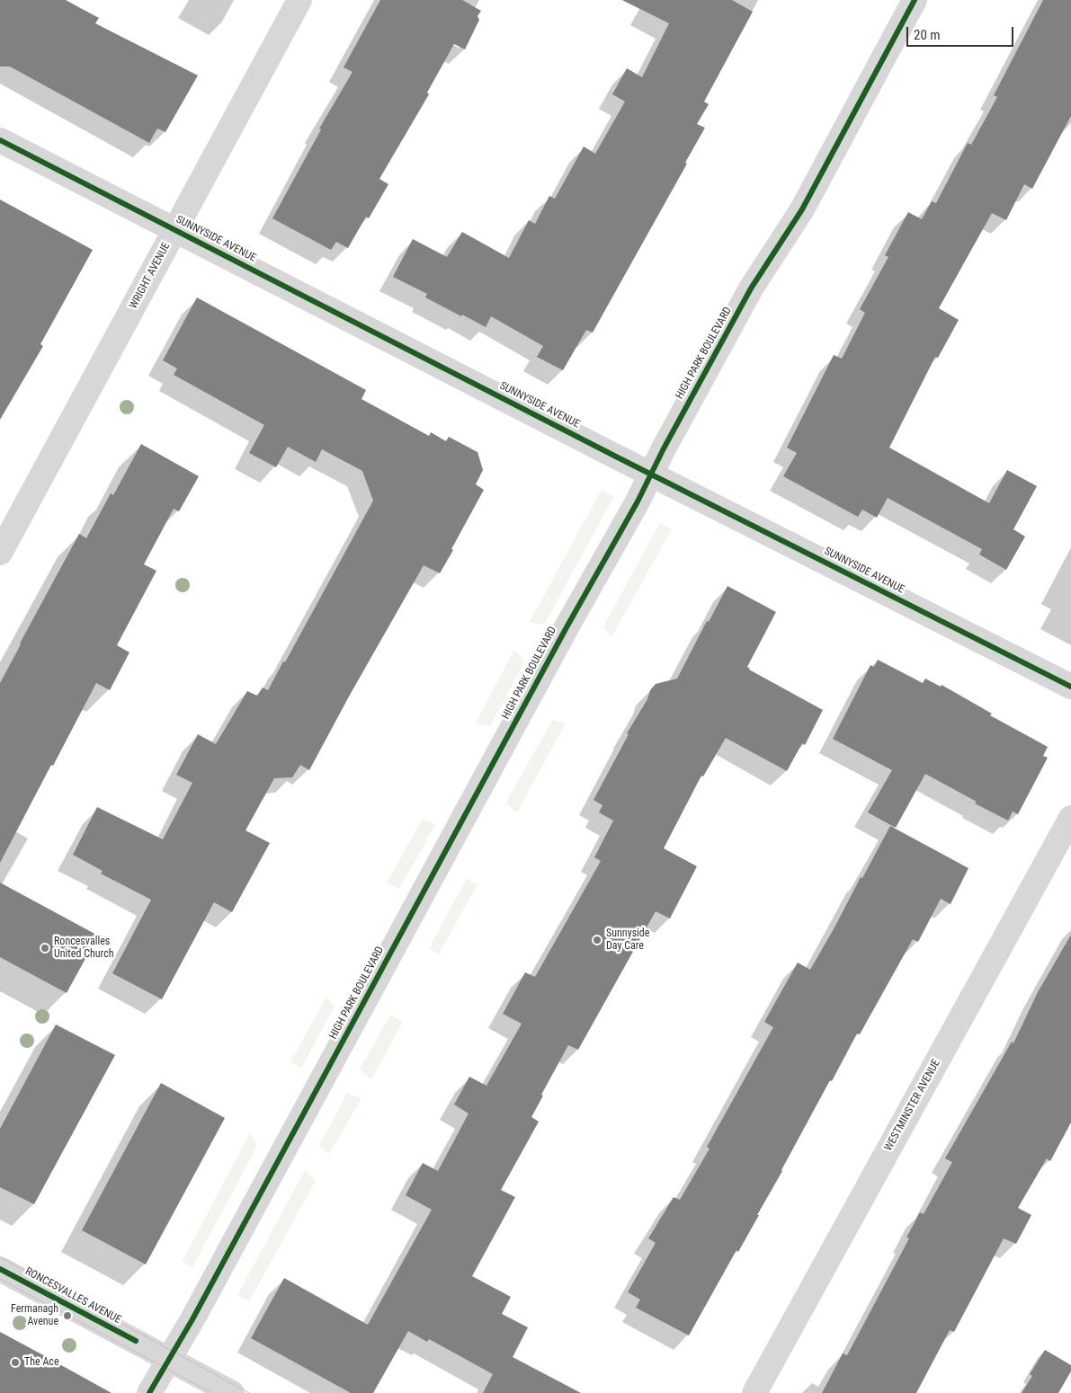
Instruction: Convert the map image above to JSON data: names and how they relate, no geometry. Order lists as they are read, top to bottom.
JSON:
{
  "streets": {
    "street": [
      "SUNNYSIDE AVENUE",
      "WRIGHT AVENUE",
      "HIGH PARK BOULEVARD",
      "WESTMINSTER AVENUE",
      "RONCESVALLES AVENUE"
    ]
  },
  "crossings": [
    ["SUNNYSIDE AVENUE", "WRIGHT AVENUE"],
    ["SUNNYSIDE AVENUE", "HIGH PARK BOULEVARD"],
    ["HIGH PARK BOULEVARD", "RONCESVALLES AVENUE"]
  ],
  "places": [
    "Sunnyside Day Care",
    "Roncesvalles United Church",
    "Fermanagh Avenue",
    "The Ace"
  ],
  "scale_bar": "20 m"
}
